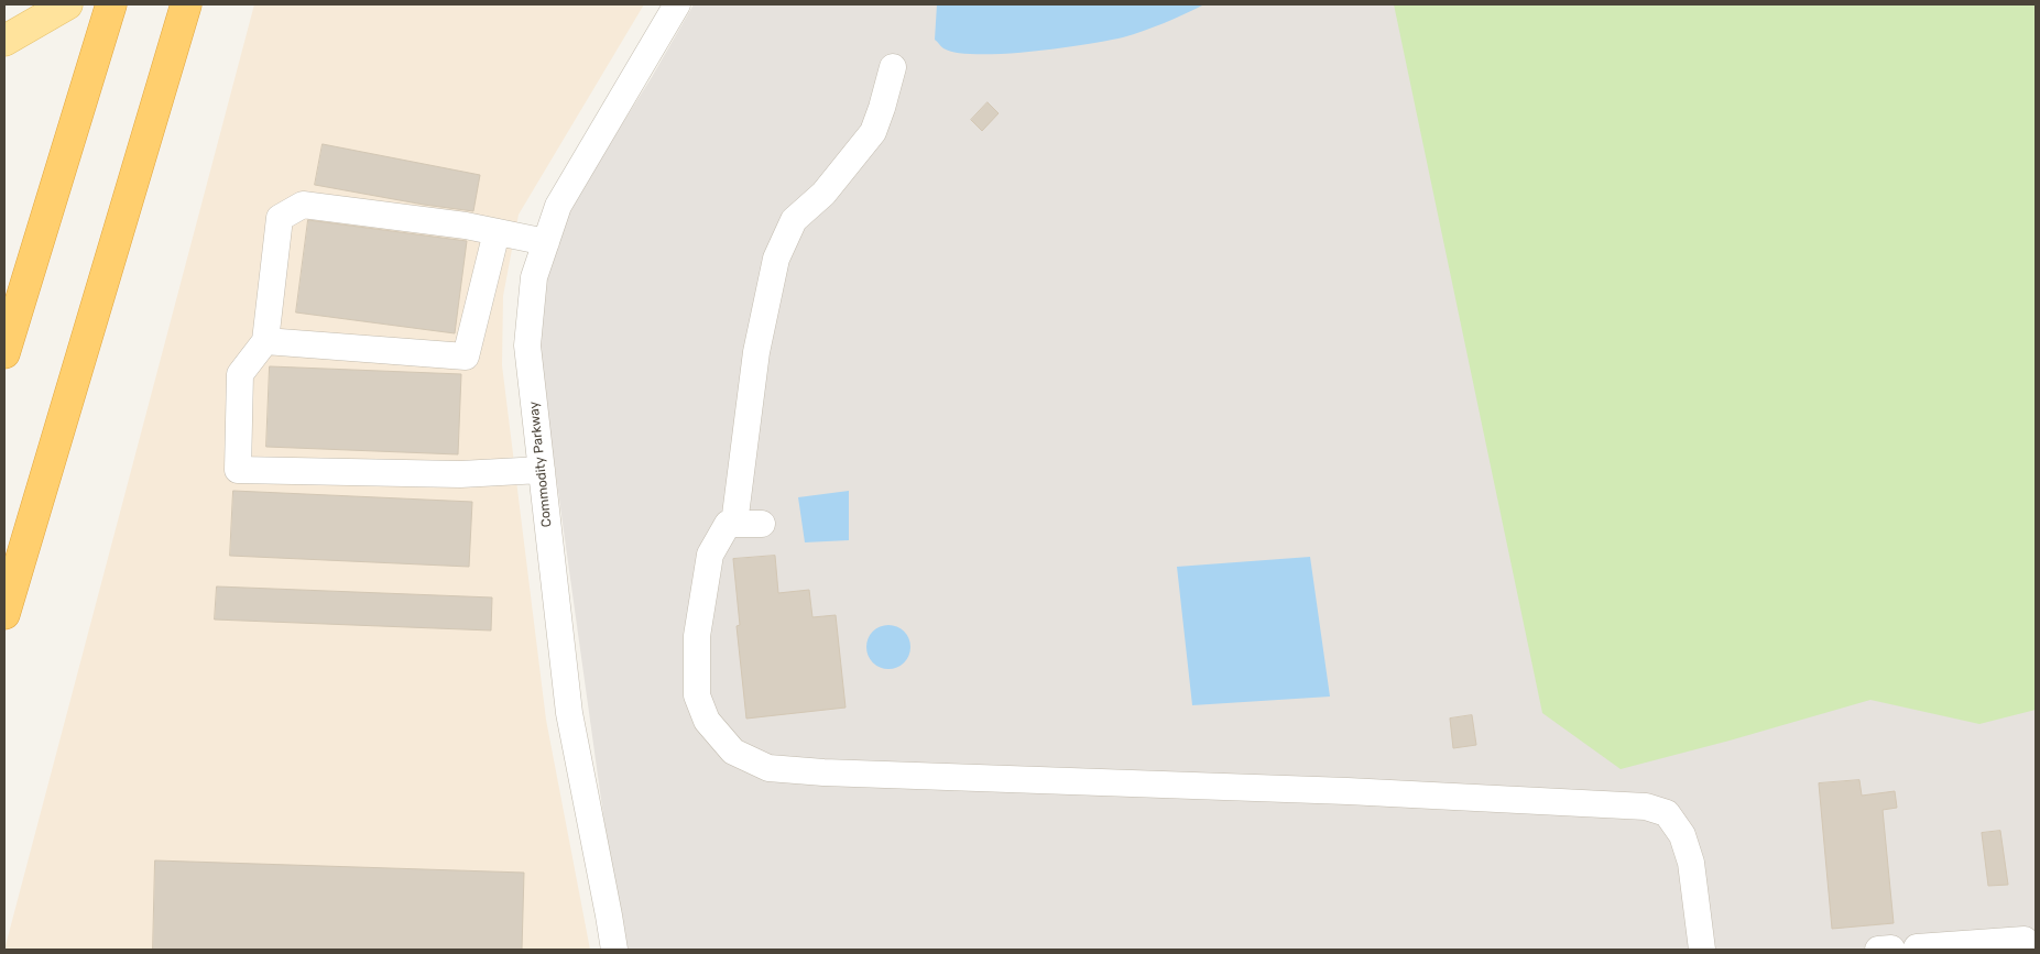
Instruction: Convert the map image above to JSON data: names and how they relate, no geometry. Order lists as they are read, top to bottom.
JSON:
{
  "streets": {
    "street": ["Commodity Parkway"]
  }
}
